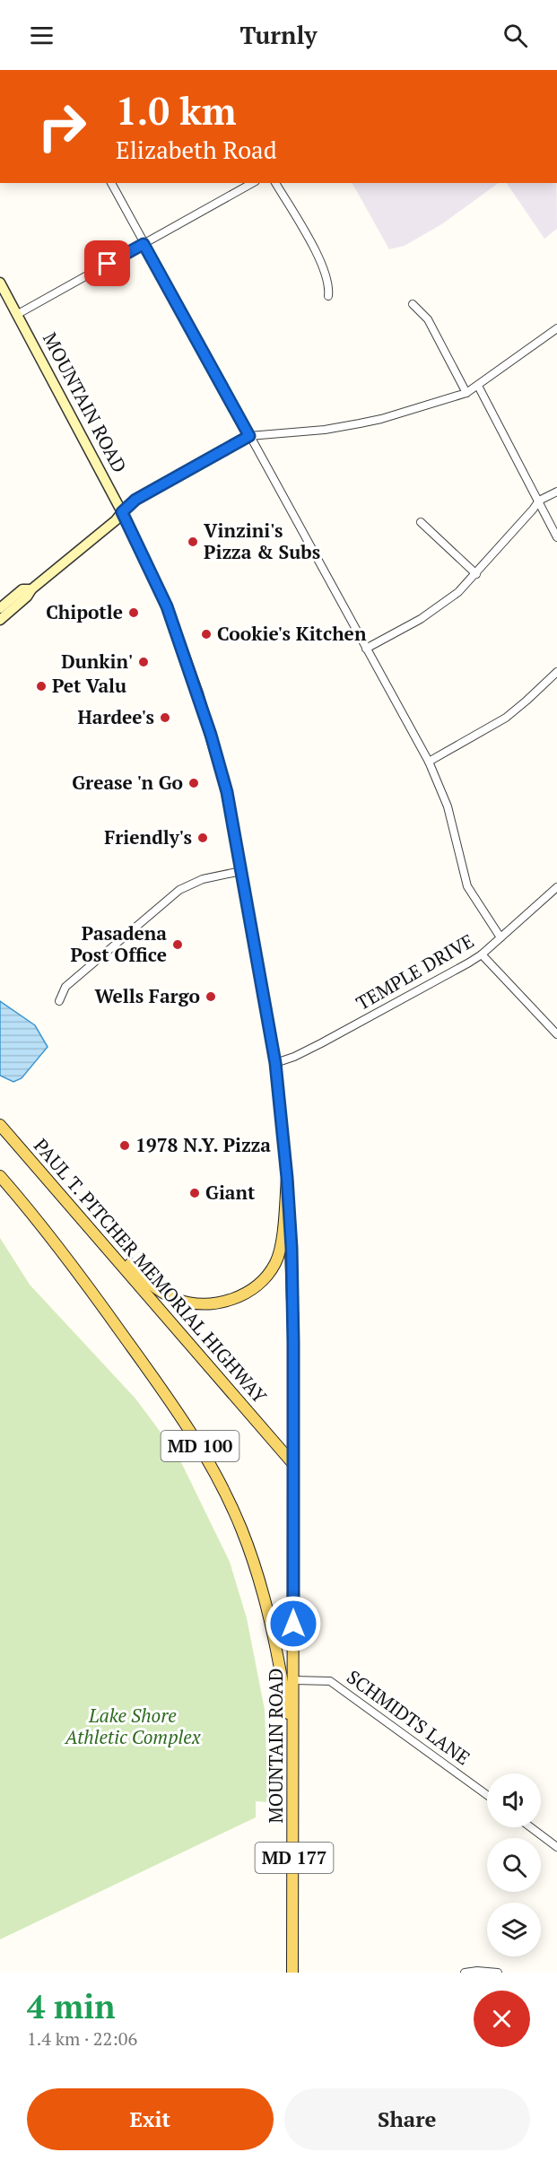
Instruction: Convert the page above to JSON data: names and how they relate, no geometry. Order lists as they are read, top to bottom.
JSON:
{
  "streets": {
    "main road": [
      "MOUNTAIN ROAD",
      "PAUL T. PITCHER MEMORIAL HIGHWAY",
      "MD 100",
      "MD 177"
    ],
    "street": ["TEMPLE DRIVE", "SCHMIDTS LANE"]
  },
  "crossings": [
    ["MOUNTAIN ROAD", "TEMPLE DRIVE"],
    ["MOUNTAIN ROAD", "PAUL T. PITCHER MEMORIAL HIGHWAY"],
    ["MOUNTAIN ROAD", "MD 100"],
    ["MOUNTAIN ROAD", "SCHMIDTS LANE"]
  ],
  "parks": ["Lake Shore Athletic Complex"],
  "places": [
    "Vinzini's Pizza & Subs",
    "Chipotle",
    "Cookie's Kitchen",
    "Dunkin'",
    "Pet Valu",
    "Hardee's",
    "Grease 'n Go",
    "Friendly's",
    "Pasadena Post Office",
    "Wells Fargo",
    "1978 N.Y. Pizza",
    "Giant"
  ],
  "page": {
    "header": "Turnly",
    "turn": ["1.0 km", "Elizabeth Road"],
    "heading": ["4 min", "1.4 km · 22:06"],
    "buttons": ["Exit", "Share"]
  }
}
